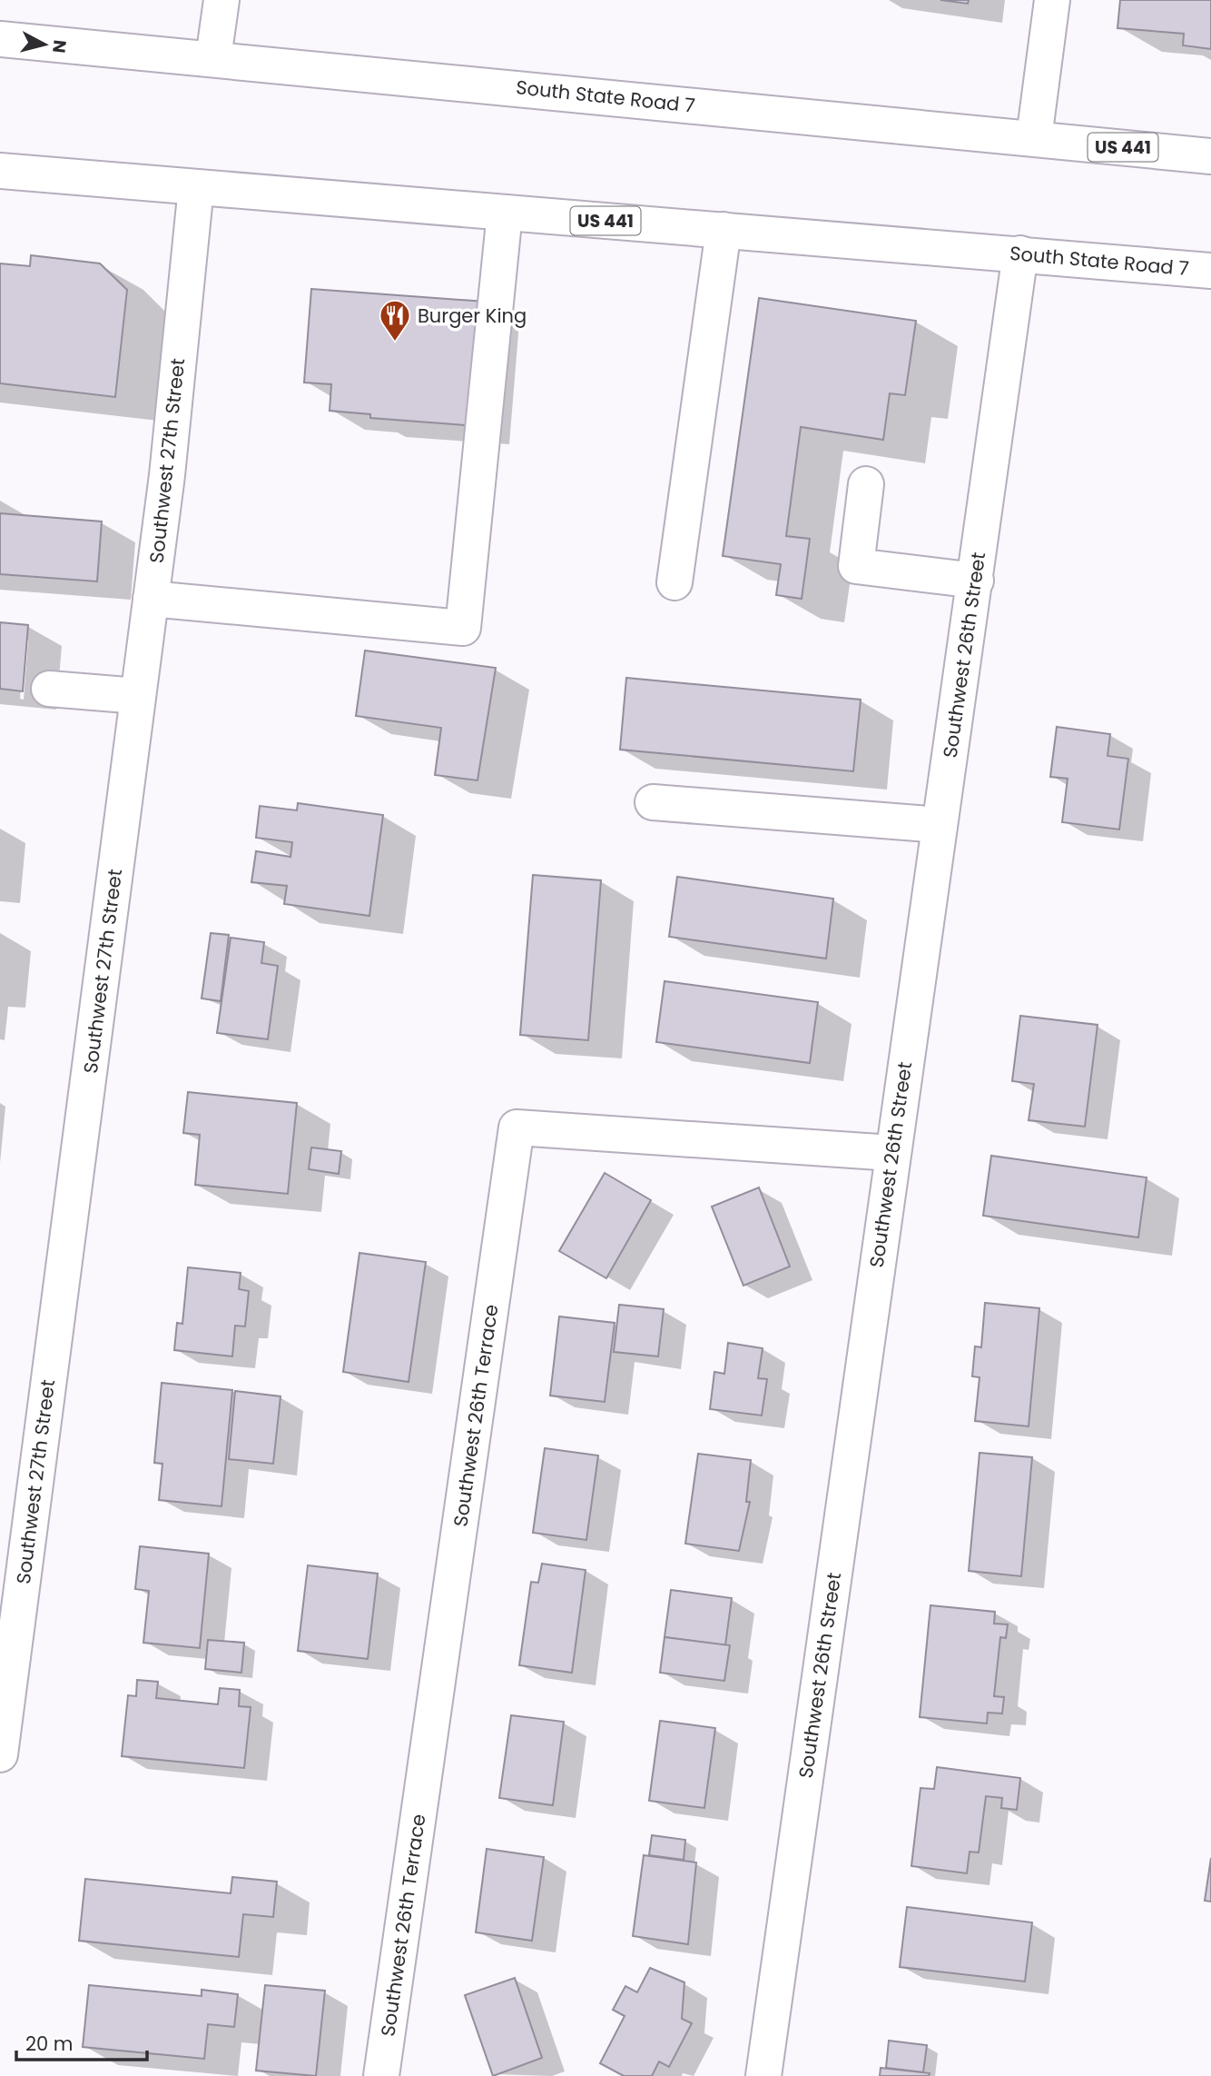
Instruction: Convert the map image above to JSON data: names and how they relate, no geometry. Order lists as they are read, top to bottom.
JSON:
{
  "streets": {
    "street": [
      "South State Road 7",
      "US 441",
      "Southwest 27th Street",
      "Southwest 26th Street",
      "Southwest 26th Terrace"
    ]
  },
  "crossings": [
    ["South State Road 7", "Southwest 27th Street"],
    ["South State Road 7", "Southwest 26th Street"],
    ["Southwest 26th Street", "Southwest 26th Terrace"]
  ],
  "places": {
    "restaurant": ["Burger King"]
  },
  "scale_bar": "20 m",
  "north": "right"
}
